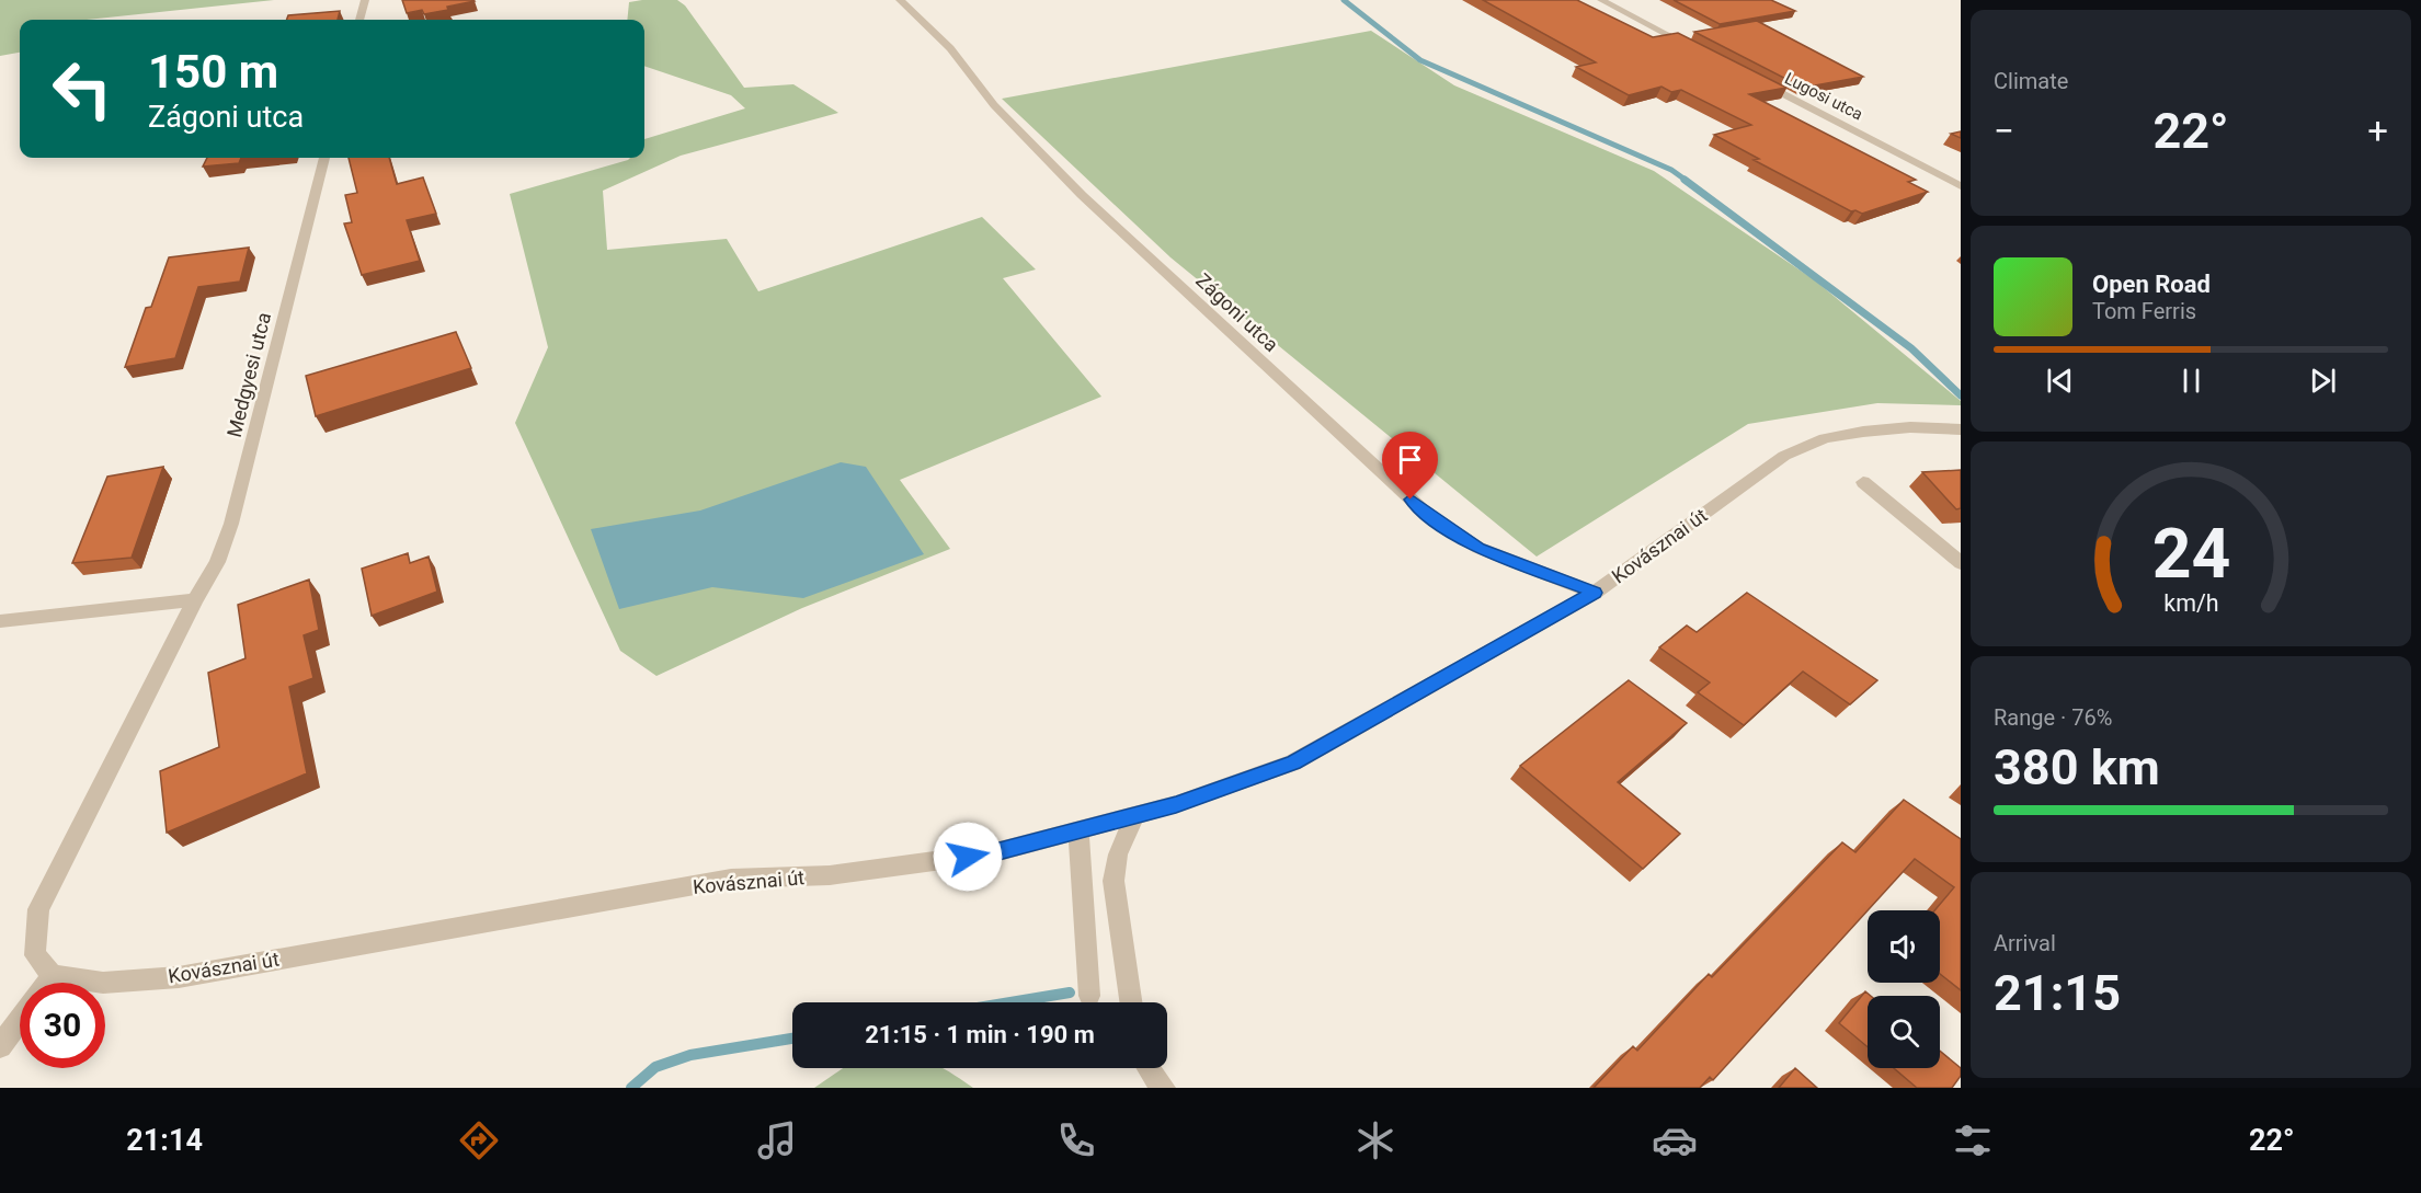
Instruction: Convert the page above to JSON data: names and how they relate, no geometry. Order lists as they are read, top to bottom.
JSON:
{
  "streets": {
    "street": [
      "Lugosi utca",
      "Zágoni utca",
      "Medgyesi utca",
      "Kovásznai út"
    ]
  },
  "crossings": [
    ["Zágoni utca", "Kovásznai út"]
  ],
  "page": {
    "tile": [
      "Climate",
      ["Range · 76%", "380 km"],
      ["Arrival", "21:15"]
    ],
    "turn": ["150 m", "Zágoni utca"],
    "heat": ["−", "22°", "+"],
    "song": ["Open Road", "Tom Ferris"],
    "limit": "30",
    "trip": "21:15 · 1 min · 190 m",
    "tabs": ["21:14", "22°"],
    "gauge": ["24", "km/h"]
  }
}
